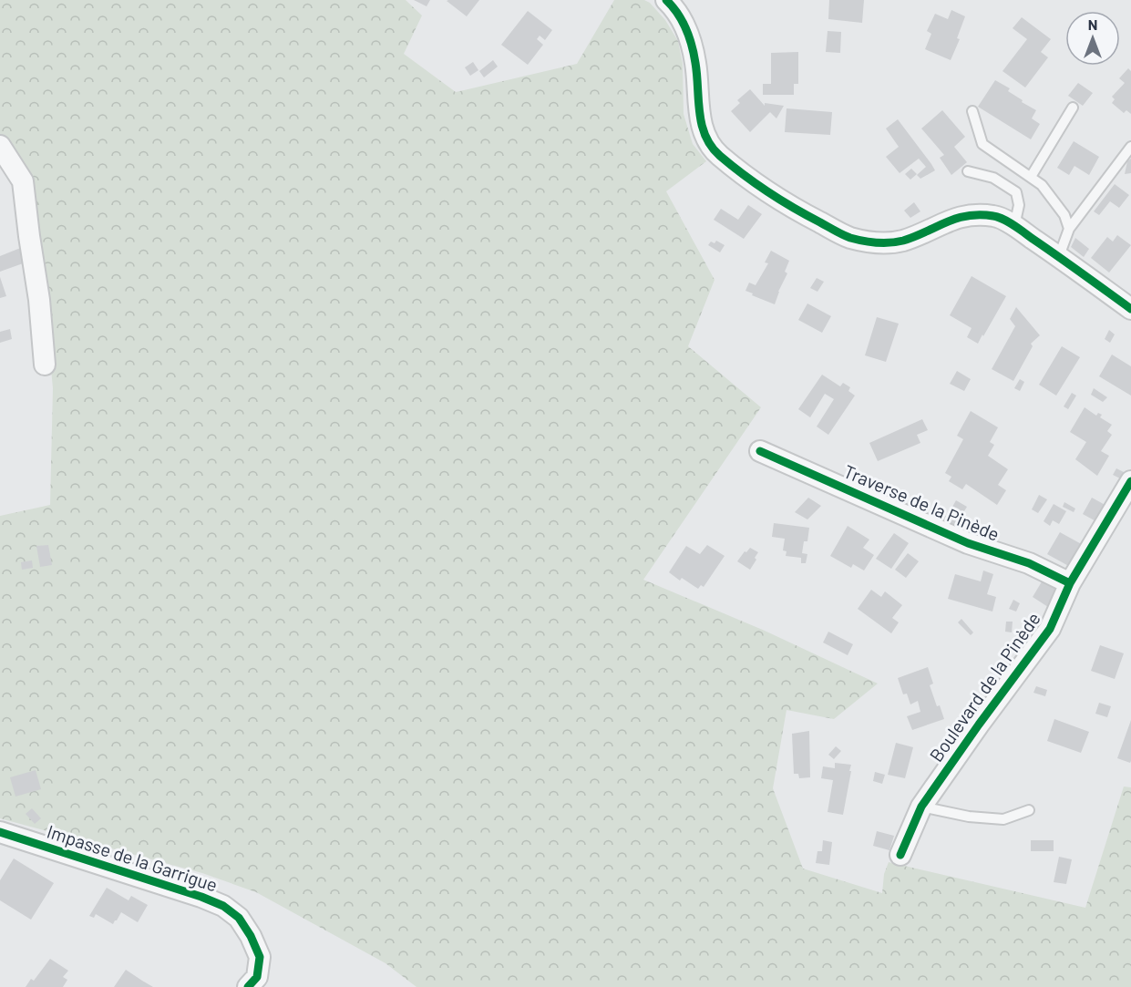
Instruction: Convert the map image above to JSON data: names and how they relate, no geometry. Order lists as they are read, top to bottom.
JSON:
{
  "streets": {
    "street": ["Traverse de la Pinède", "Boulevard de la Pinède", "Impasse de la Garrigue"]
  },
  "crossings": [
    ["Traverse de la Pinède", "Boulevard de la Pinède"]
  ],
  "north": "top"
}
